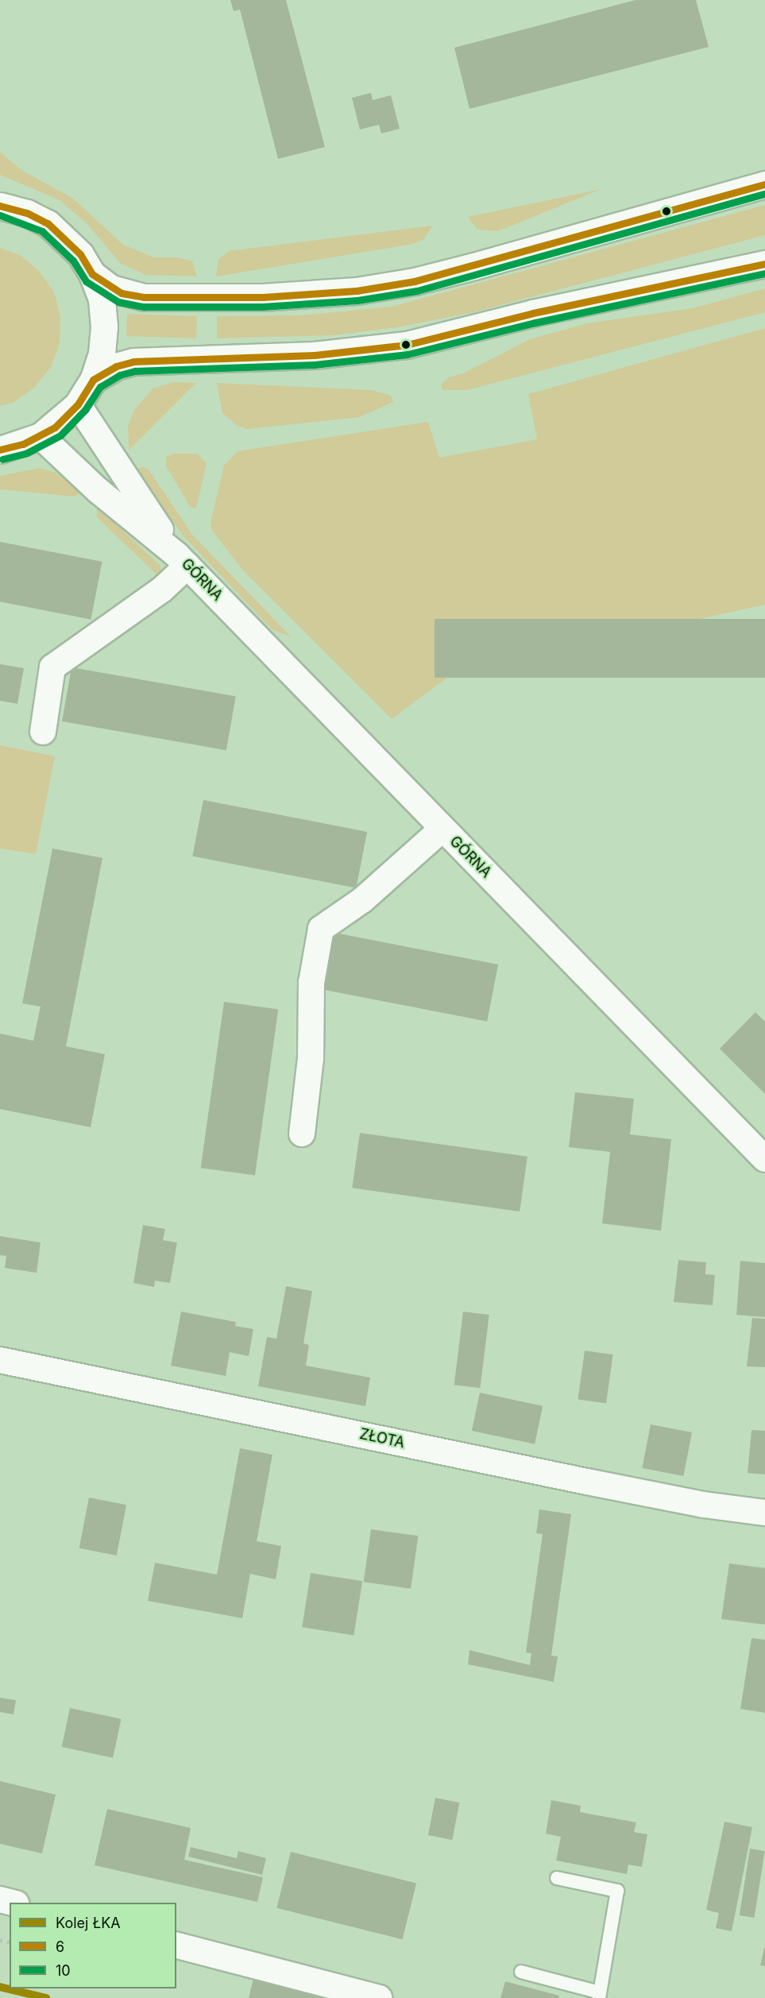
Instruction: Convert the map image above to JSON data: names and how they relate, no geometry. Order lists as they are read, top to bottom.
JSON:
{
  "streets": {
    "street": ["GÓRNA", "ZŁOTA"]
  },
  "lines": ["transit line 6", "transit line 10", "rail line ŁKA"],
  "legend": ["Kolej ŁKA", "6", "10"]
}
